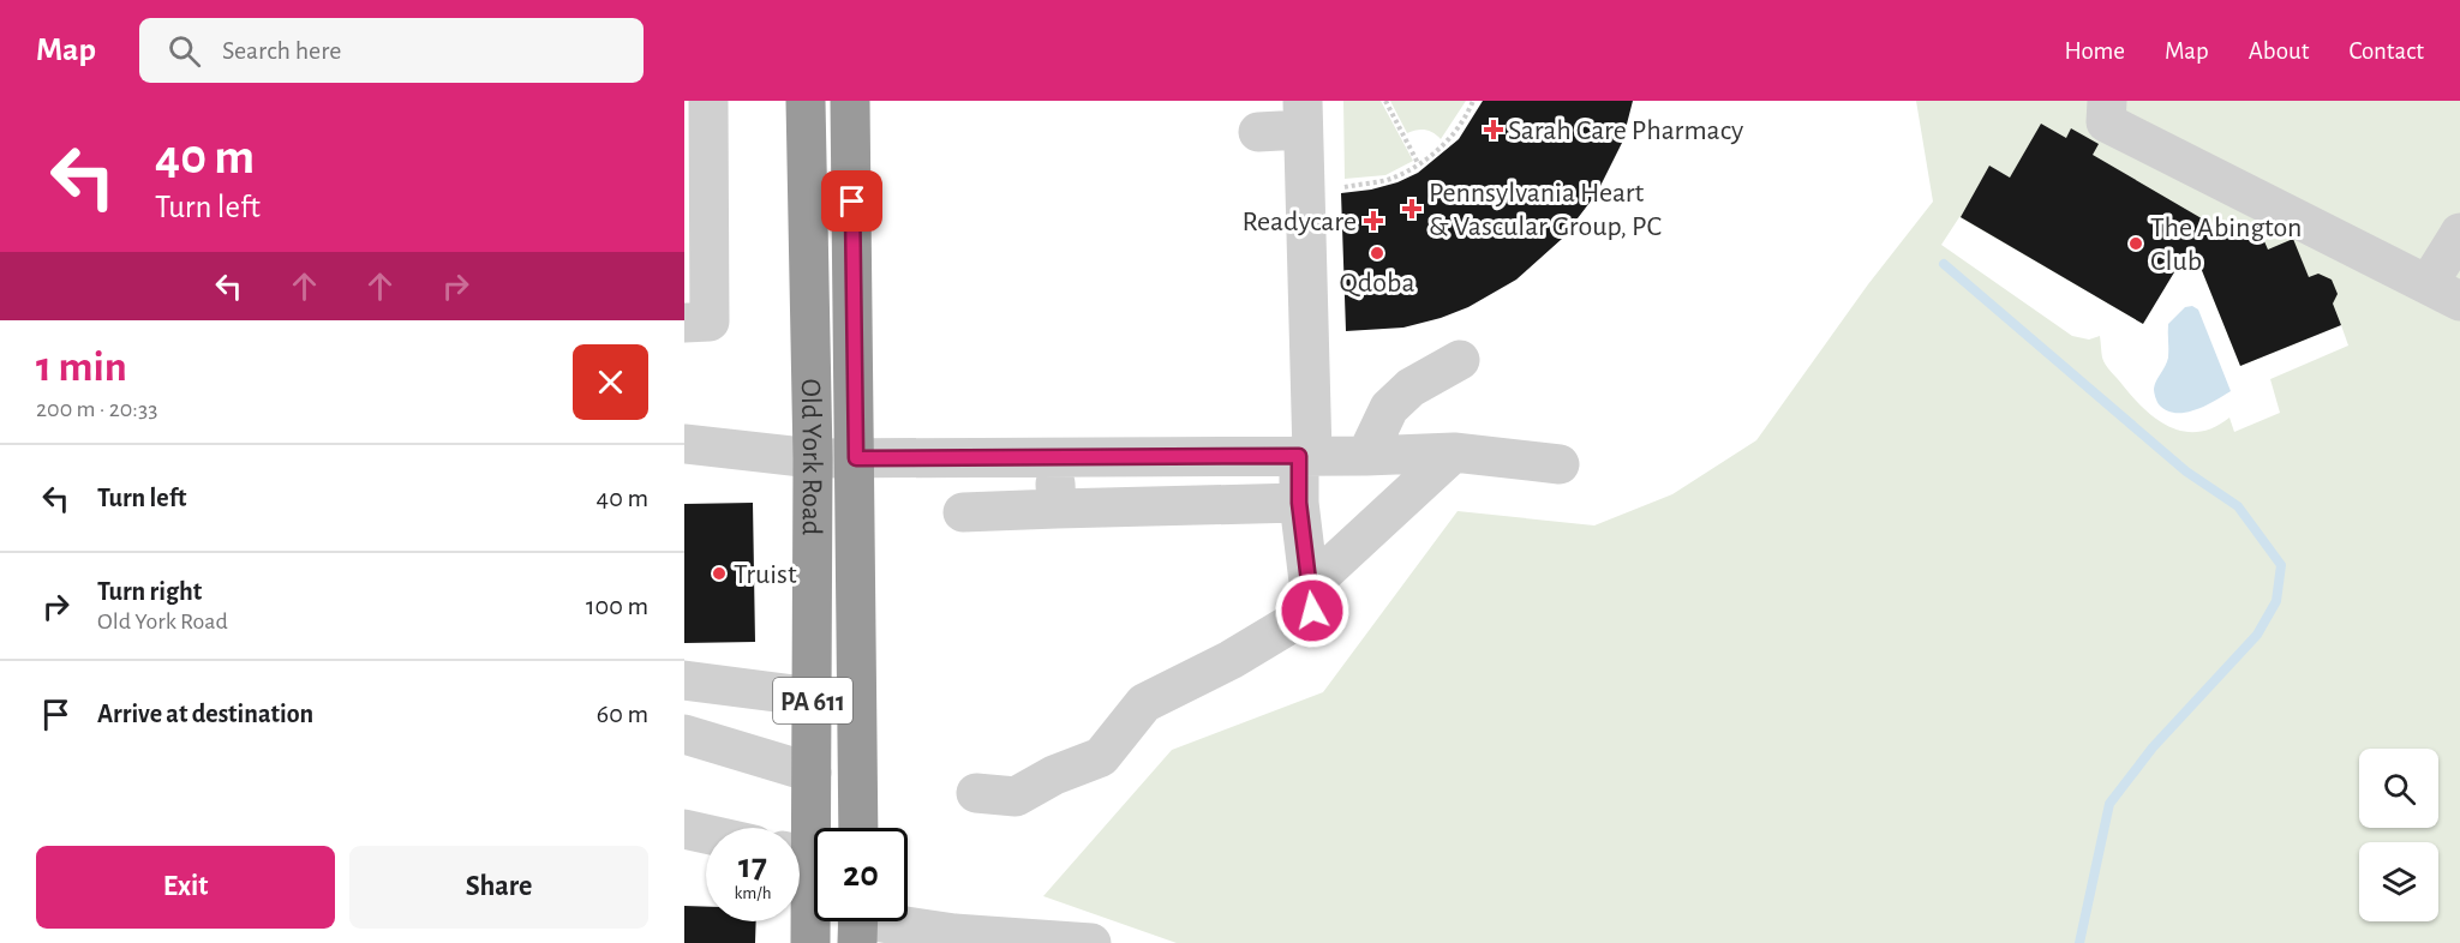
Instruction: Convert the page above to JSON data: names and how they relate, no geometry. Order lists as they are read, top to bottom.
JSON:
{
  "streets": {
    "highway": ["Old York Road", "PA 611"]
  },
  "places": {
    "health": ["Sarah Care Pharmacy", "Pennsylvania Heart & Vascular Group, PC", "Readycare"],
    "other": ["The Abington Club", "Qdoba", "Truist"]
  },
  "page": {
    "header": "Map",
    "search": "Search here",
    "nav": [
      "Home",
      "Map",
      "About",
      "Contact"
    ],
    "turn": ["40 m", "Turn left"],
    "heading": ["1 min", "200 m · 20:33"],
    "list": [
      {
        "name": "Turn left",
        "value": "40 m"
      },
      {
        "name": "Turn right",
        "note": "Old York Road",
        "value": "100 m"
      },
      {
        "name": "Arrive at destination",
        "value": "60 m"
      }
    ],
    "speed": "17 km/h",
    "limit": "20",
    "buttons": ["Exit", "Share"]
  }
}
